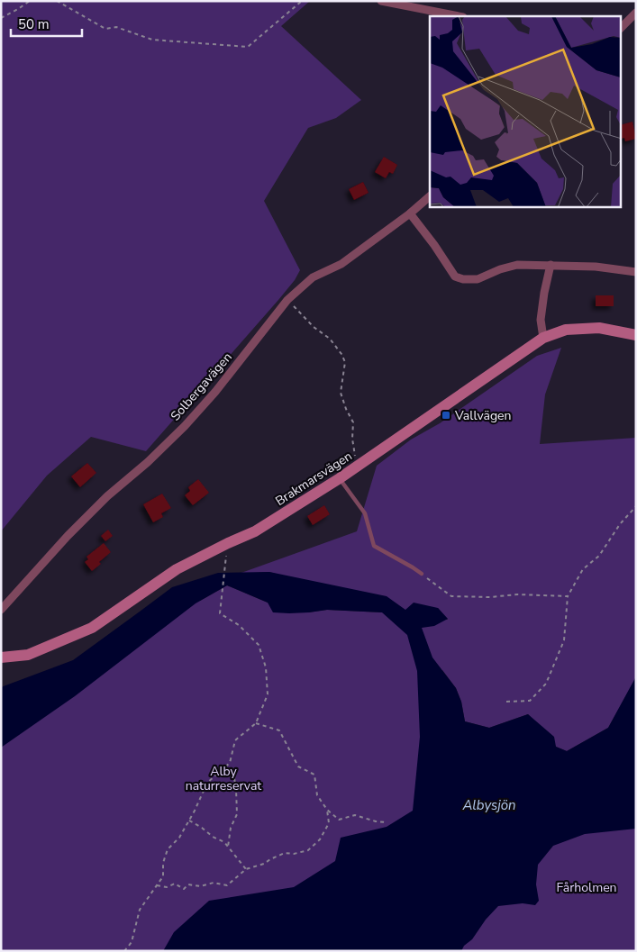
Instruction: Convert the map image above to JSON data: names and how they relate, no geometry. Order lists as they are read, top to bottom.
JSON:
{
  "streets": {
    "street": ["Solbergavägen", "Brakmarsvägen"]
  },
  "water": ["Albysjön"],
  "parks": ["Alby naturreservat", "Fårholmen"],
  "places": {
    "transit": ["Vallvägen"]
  },
  "scale_bar": "50 m"
}
